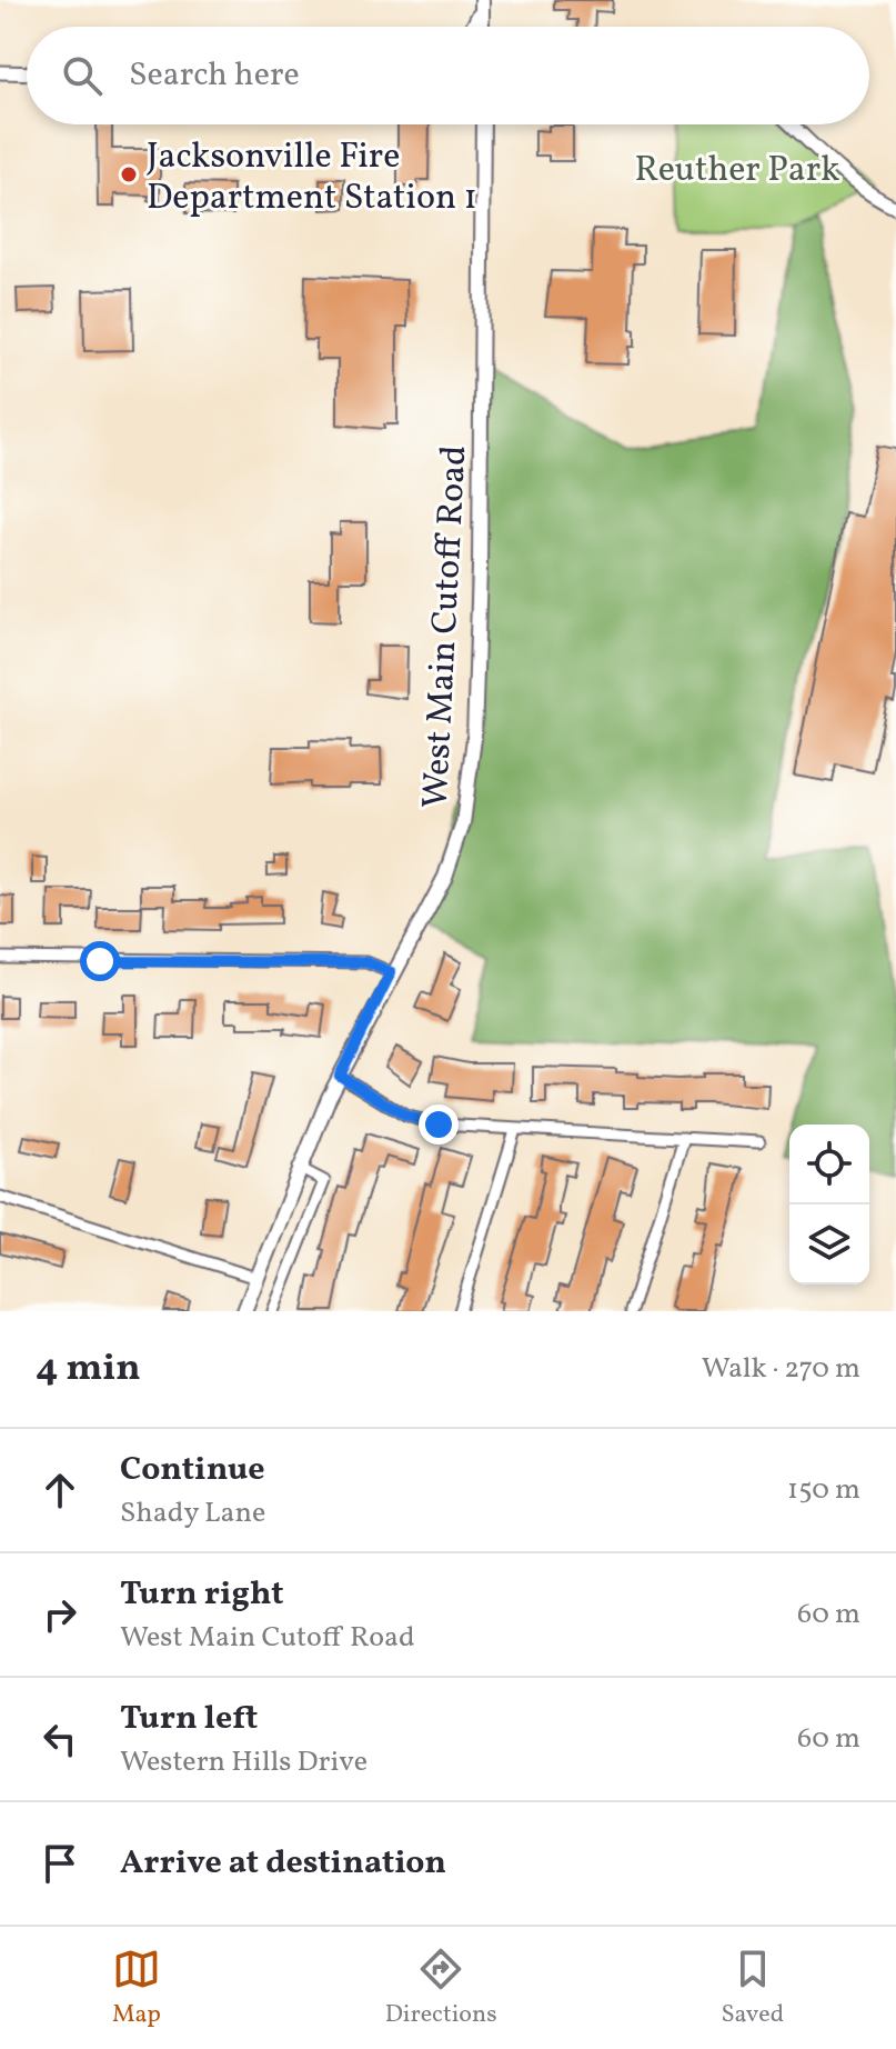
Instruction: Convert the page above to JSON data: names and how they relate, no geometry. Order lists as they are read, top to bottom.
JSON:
{
  "streets": {
    "main road": ["West Main Cutoff Road"]
  },
  "parks": ["Reuther Park"],
  "places": ["Jacksonville Fire Department Station 1"],
  "page": {
    "search": "Search here",
    "heading": ["4 min", "Walk · 270 m"],
    "list": [
      ["Continue", "Shady Lane", "150 m"],
      ["Turn right", "West Main Cutoff Road", "60 m"],
      ["Turn left", "Western Hills Drive", "60 m"],
      "Arrive at destination"
    ],
    "nav": ["Map", "Directions", "Saved"]
  }
}
